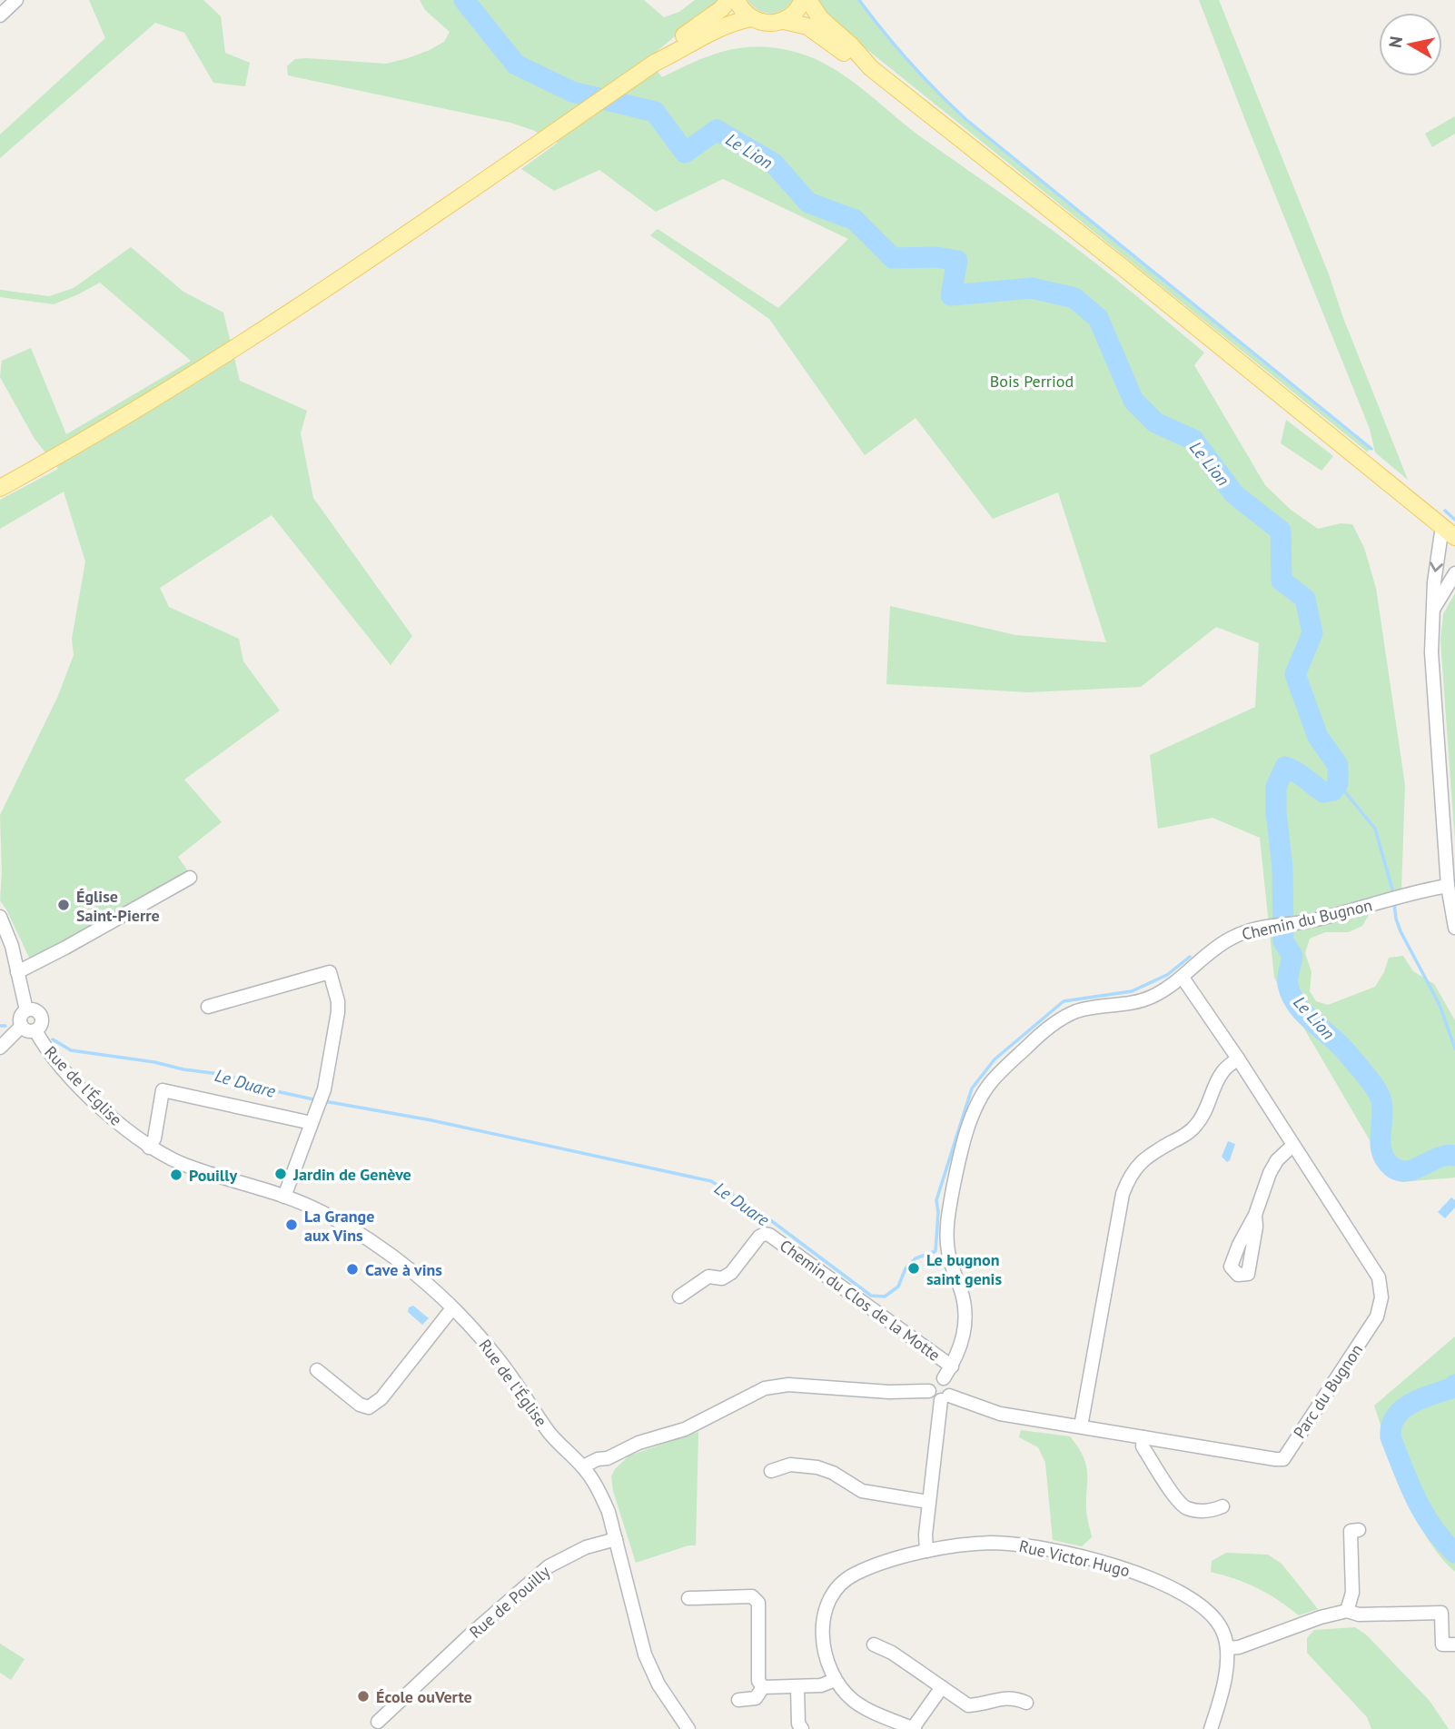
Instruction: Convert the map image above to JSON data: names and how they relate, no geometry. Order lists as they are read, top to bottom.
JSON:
{
  "streets": {
    "street": [
      "Chemin du Bugnon",
      "Rue de l'Église",
      "Chemin du Clos de la Motte",
      "Parc du Bugnon",
      "Rue Victor Hugo",
      "Rue de Pouilly"
    ]
  },
  "crossings": [
    ["Chemin du Bugnon", "Chemin du Clos de la Motte"],
    ["Chemin du Bugnon", "Parc du Bugnon"],
    ["Rue de l'Église", "Rue de Pouilly"]
  ],
  "water": ["Le Lion", "Le Duare"],
  "parks": ["Bois Perriod"],
  "places": [
    "Église Saint-Pierre",
    "Jardin de Genève",
    "Pouilly",
    "La Grange aux Vins",
    "Le bugnon saint genis",
    "Cave à vins",
    "École ouVerte"
  ],
  "north": "left"
}
